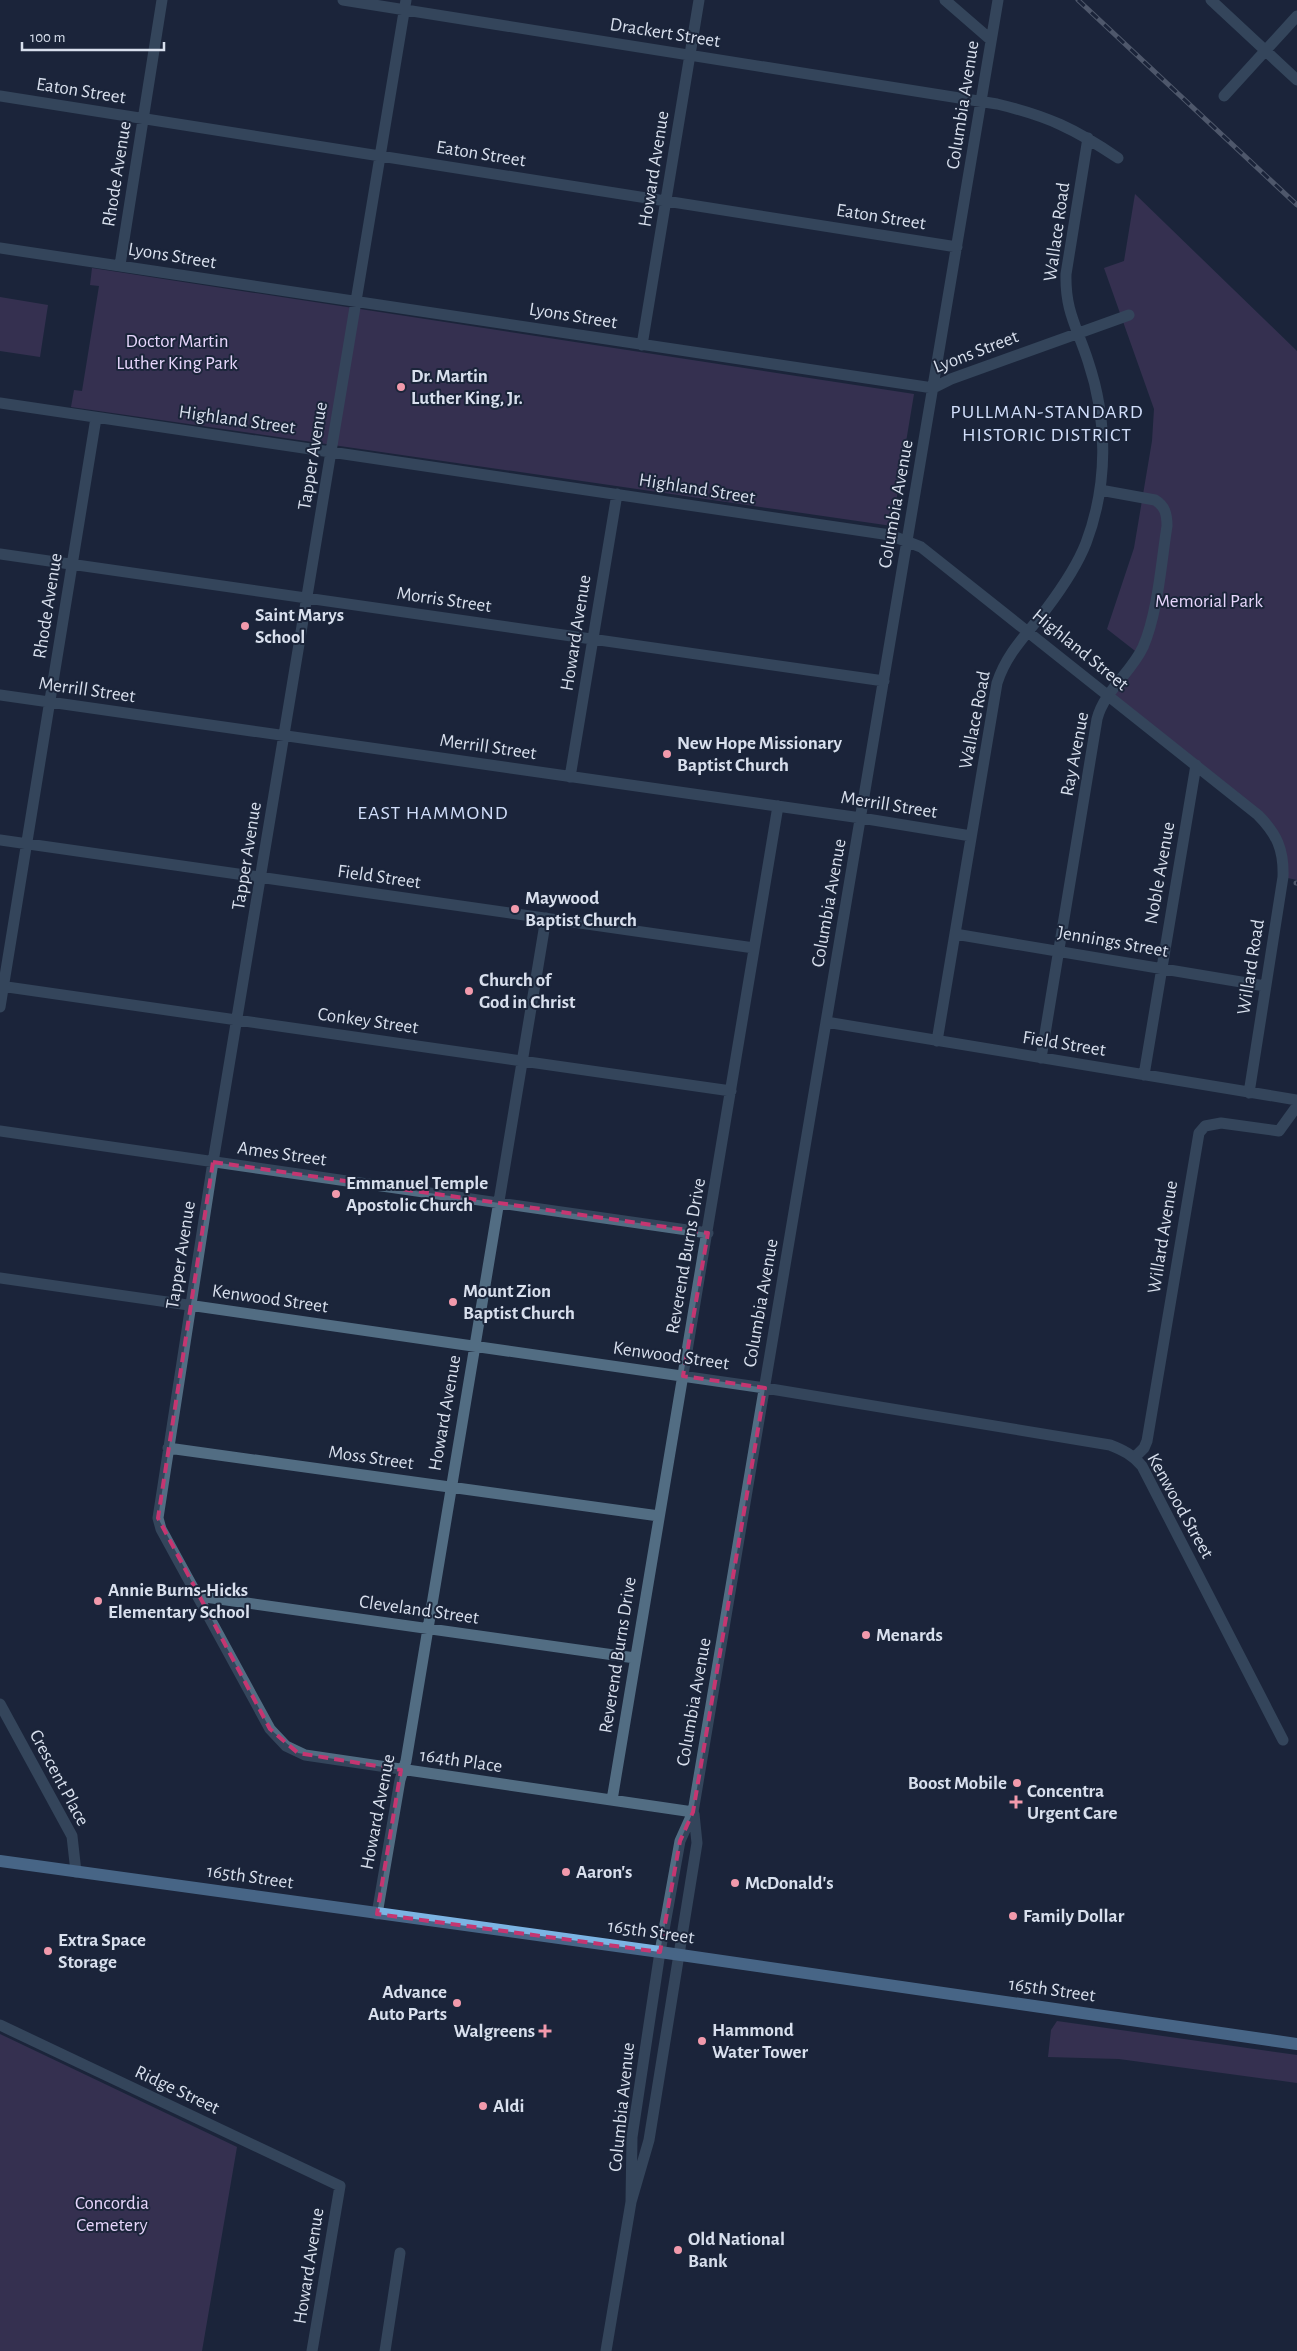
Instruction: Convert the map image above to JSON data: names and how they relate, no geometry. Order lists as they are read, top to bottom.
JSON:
{
  "streets": {
    "main road": ["165th Street"],
    "street": [
      "Drackert Street",
      "Eaton Street",
      "Columbia Avenue",
      "Howard Avenue",
      "Rhode Avenue",
      "Wallace Road",
      "Lyons Street",
      "Highland Street",
      "Tapper Avenue",
      "Morris Street",
      "Merrill Street",
      "Ray Avenue",
      "Noble Avenue",
      "Field Street",
      "Jennings Street",
      "Willard Road",
      "Conkey Street",
      "Ames Street",
      "Willard Avenue",
      "Reverend Burns Drive",
      "Kenwood Street",
      "Moss Street",
      "Cleveland Street",
      "164th Place",
      "Crescent Place",
      "Ridge Street"
    ]
  },
  "crossings": [
    ["Drackert Street", "Columbia Avenue"],
    ["Drackert Street", "Howard Avenue"],
    ["Drackert Street", "Wallace Road"],
    ["Drackert Street", "Tapper Avenue"],
    ["Eaton Street", "Columbia Avenue"],
    ["Eaton Street", "Howard Avenue"],
    ["Eaton Street", "Rhode Avenue"],
    ["Eaton Street", "Tapper Avenue"],
    ["Columbia Avenue", "Lyons Street"],
    ["Columbia Avenue", "Highland Street"],
    ["Columbia Avenue", "Morris Street"],
    ["Columbia Avenue", "Merrill Street"],
    ["Columbia Avenue", "Field Street"],
    ["Columbia Avenue", "Kenwood Street"],
    ["Columbia Avenue", "164th Place"],
    ["Columbia Avenue", "165th Street"],
    ["Howard Avenue", "Lyons Street"],
    ["Howard Avenue", "Highland Street"],
    ["Howard Avenue", "Morris Street"],
    ["Howard Avenue", "Merrill Street"],
    ["Howard Avenue", "Field Street"],
    ["Howard Avenue", "Conkey Street"],
    ["Howard Avenue", "Ames Street"],
    ["Howard Avenue", "Kenwood Street"],
    ["Howard Avenue", "Moss Street"],
    ["Howard Avenue", "Cleveland Street"],
    ["Howard Avenue", "164th Place"],
    ["Howard Avenue", "165th Street"],
    ["Howard Avenue", "Ridge Street"],
    ["Rhode Avenue", "Lyons Street"],
    ["Rhode Avenue", "Highland Street"],
    ["Rhode Avenue", "Morris Street"],
    ["Rhode Avenue", "Merrill Street"],
    ["Rhode Avenue", "Field Street"],
    ["Rhode Avenue", "Conkey Street"],
    ["Wallace Road", "Lyons Street"],
    ["Wallace Road", "Highland Street"],
    ["Wallace Road", "Merrill Street"],
    ["Wallace Road", "Ray Avenue"],
    ["Wallace Road", "Field Street"],
    ["Wallace Road", "Jennings Street"],
    ["Lyons Street", "Tapper Avenue"],
    ["Highland Street", "Tapper Avenue"],
    ["Highland Street", "Ray Avenue"],
    ["Highland Street", "Noble Avenue"],
    ["Highland Street", "Willard Road"],
    ["Tapper Avenue", "Morris Street"],
    ["Tapper Avenue", "Merrill Street"],
    ["Tapper Avenue", "Field Street"],
    ["Tapper Avenue", "Conkey Street"],
    ["Tapper Avenue", "Ames Street"],
    ["Tapper Avenue", "Kenwood Street"],
    ["Tapper Avenue", "Moss Street"],
    ["Tapper Avenue", "Cleveland Street"],
    ["Tapper Avenue", "164th Place"],
    ["Merrill Street", "Reverend Burns Drive"],
    ["Ray Avenue", "Field Street"],
    ["Ray Avenue", "Jennings Street"],
    ["Noble Avenue", "Field Street"],
    ["Noble Avenue", "Jennings Street"],
    ["Field Street", "Willard Road"],
    ["Field Street", "Reverend Burns Drive"],
    ["Jennings Street", "Willard Road"],
    ["Conkey Street", "Reverend Burns Drive"],
    ["Ames Street", "Reverend Burns Drive"],
    ["Willard Avenue", "Kenwood Street"],
    ["Reverend Burns Drive", "Kenwood Street"],
    ["Reverend Burns Drive", "Moss Street"],
    ["Reverend Burns Drive", "Cleveland Street"],
    ["Reverend Burns Drive", "164th Place"],
    ["Crescent Place", "165th Street"]
  ],
  "districts": ["PULLMAN-STANDARD HISTORIC DISTRICT", "EAST HAMMOND"],
  "parks": ["Doctor Martin Luther King Park", "Memorial Park", "Concordia Cemetery"],
  "places": {
    "other": [
      "Dr. Martin Luther King, Jr.",
      "Saint Marys School",
      "New Hope Missionary Baptist Church",
      "Maywood Baptist Church",
      "Church of God in Christ",
      "Emmanuel Temple Apostolic Church",
      "Mount Zion Baptist Church",
      "Annie Burns-Hicks Elementary School",
      "Menards",
      "Boost Mobile",
      "Aaron's",
      "McDonald's",
      "Family Dollar",
      "Extra Space Storage",
      "Advance Auto Parts",
      "Hammond Water Tower",
      "Aldi",
      "Old National Bank"
    ],
    "health": ["Concentra Urgent Care", "Walgreens"]
  },
  "scale_bar": "100 m"
}
